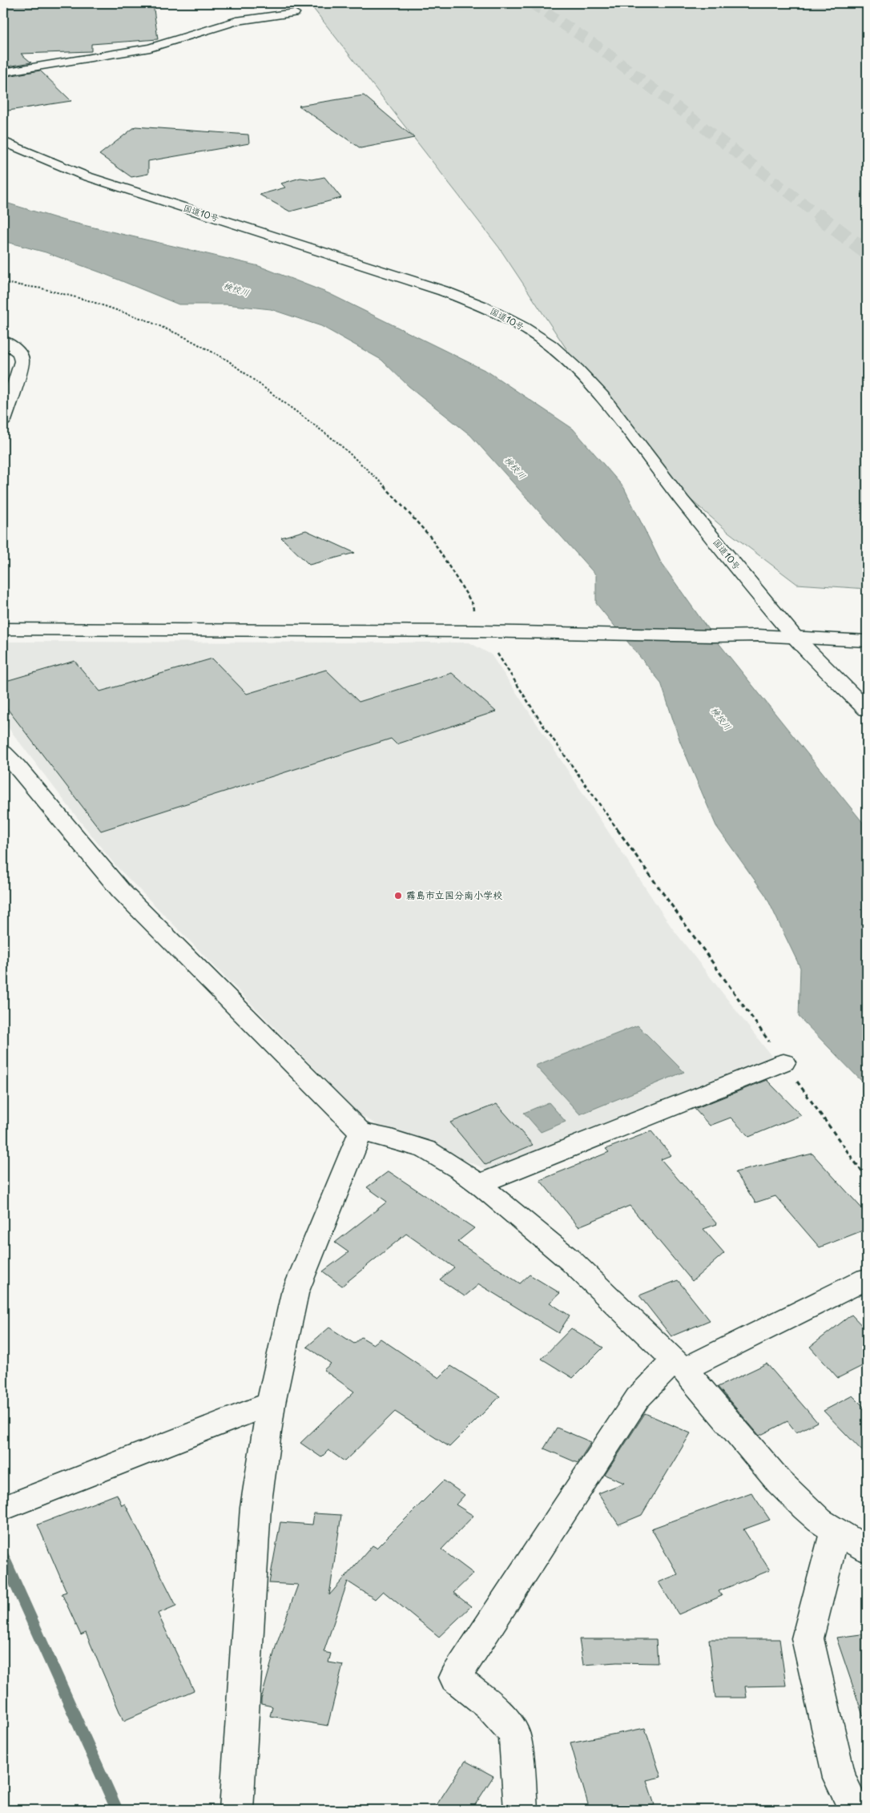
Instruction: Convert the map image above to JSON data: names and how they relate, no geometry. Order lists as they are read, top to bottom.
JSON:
{
  "streets": {
    "main road": ["国道10号"]
  },
  "water": ["検校川"],
  "places": ["霧島市立国分南小学校"]
}
